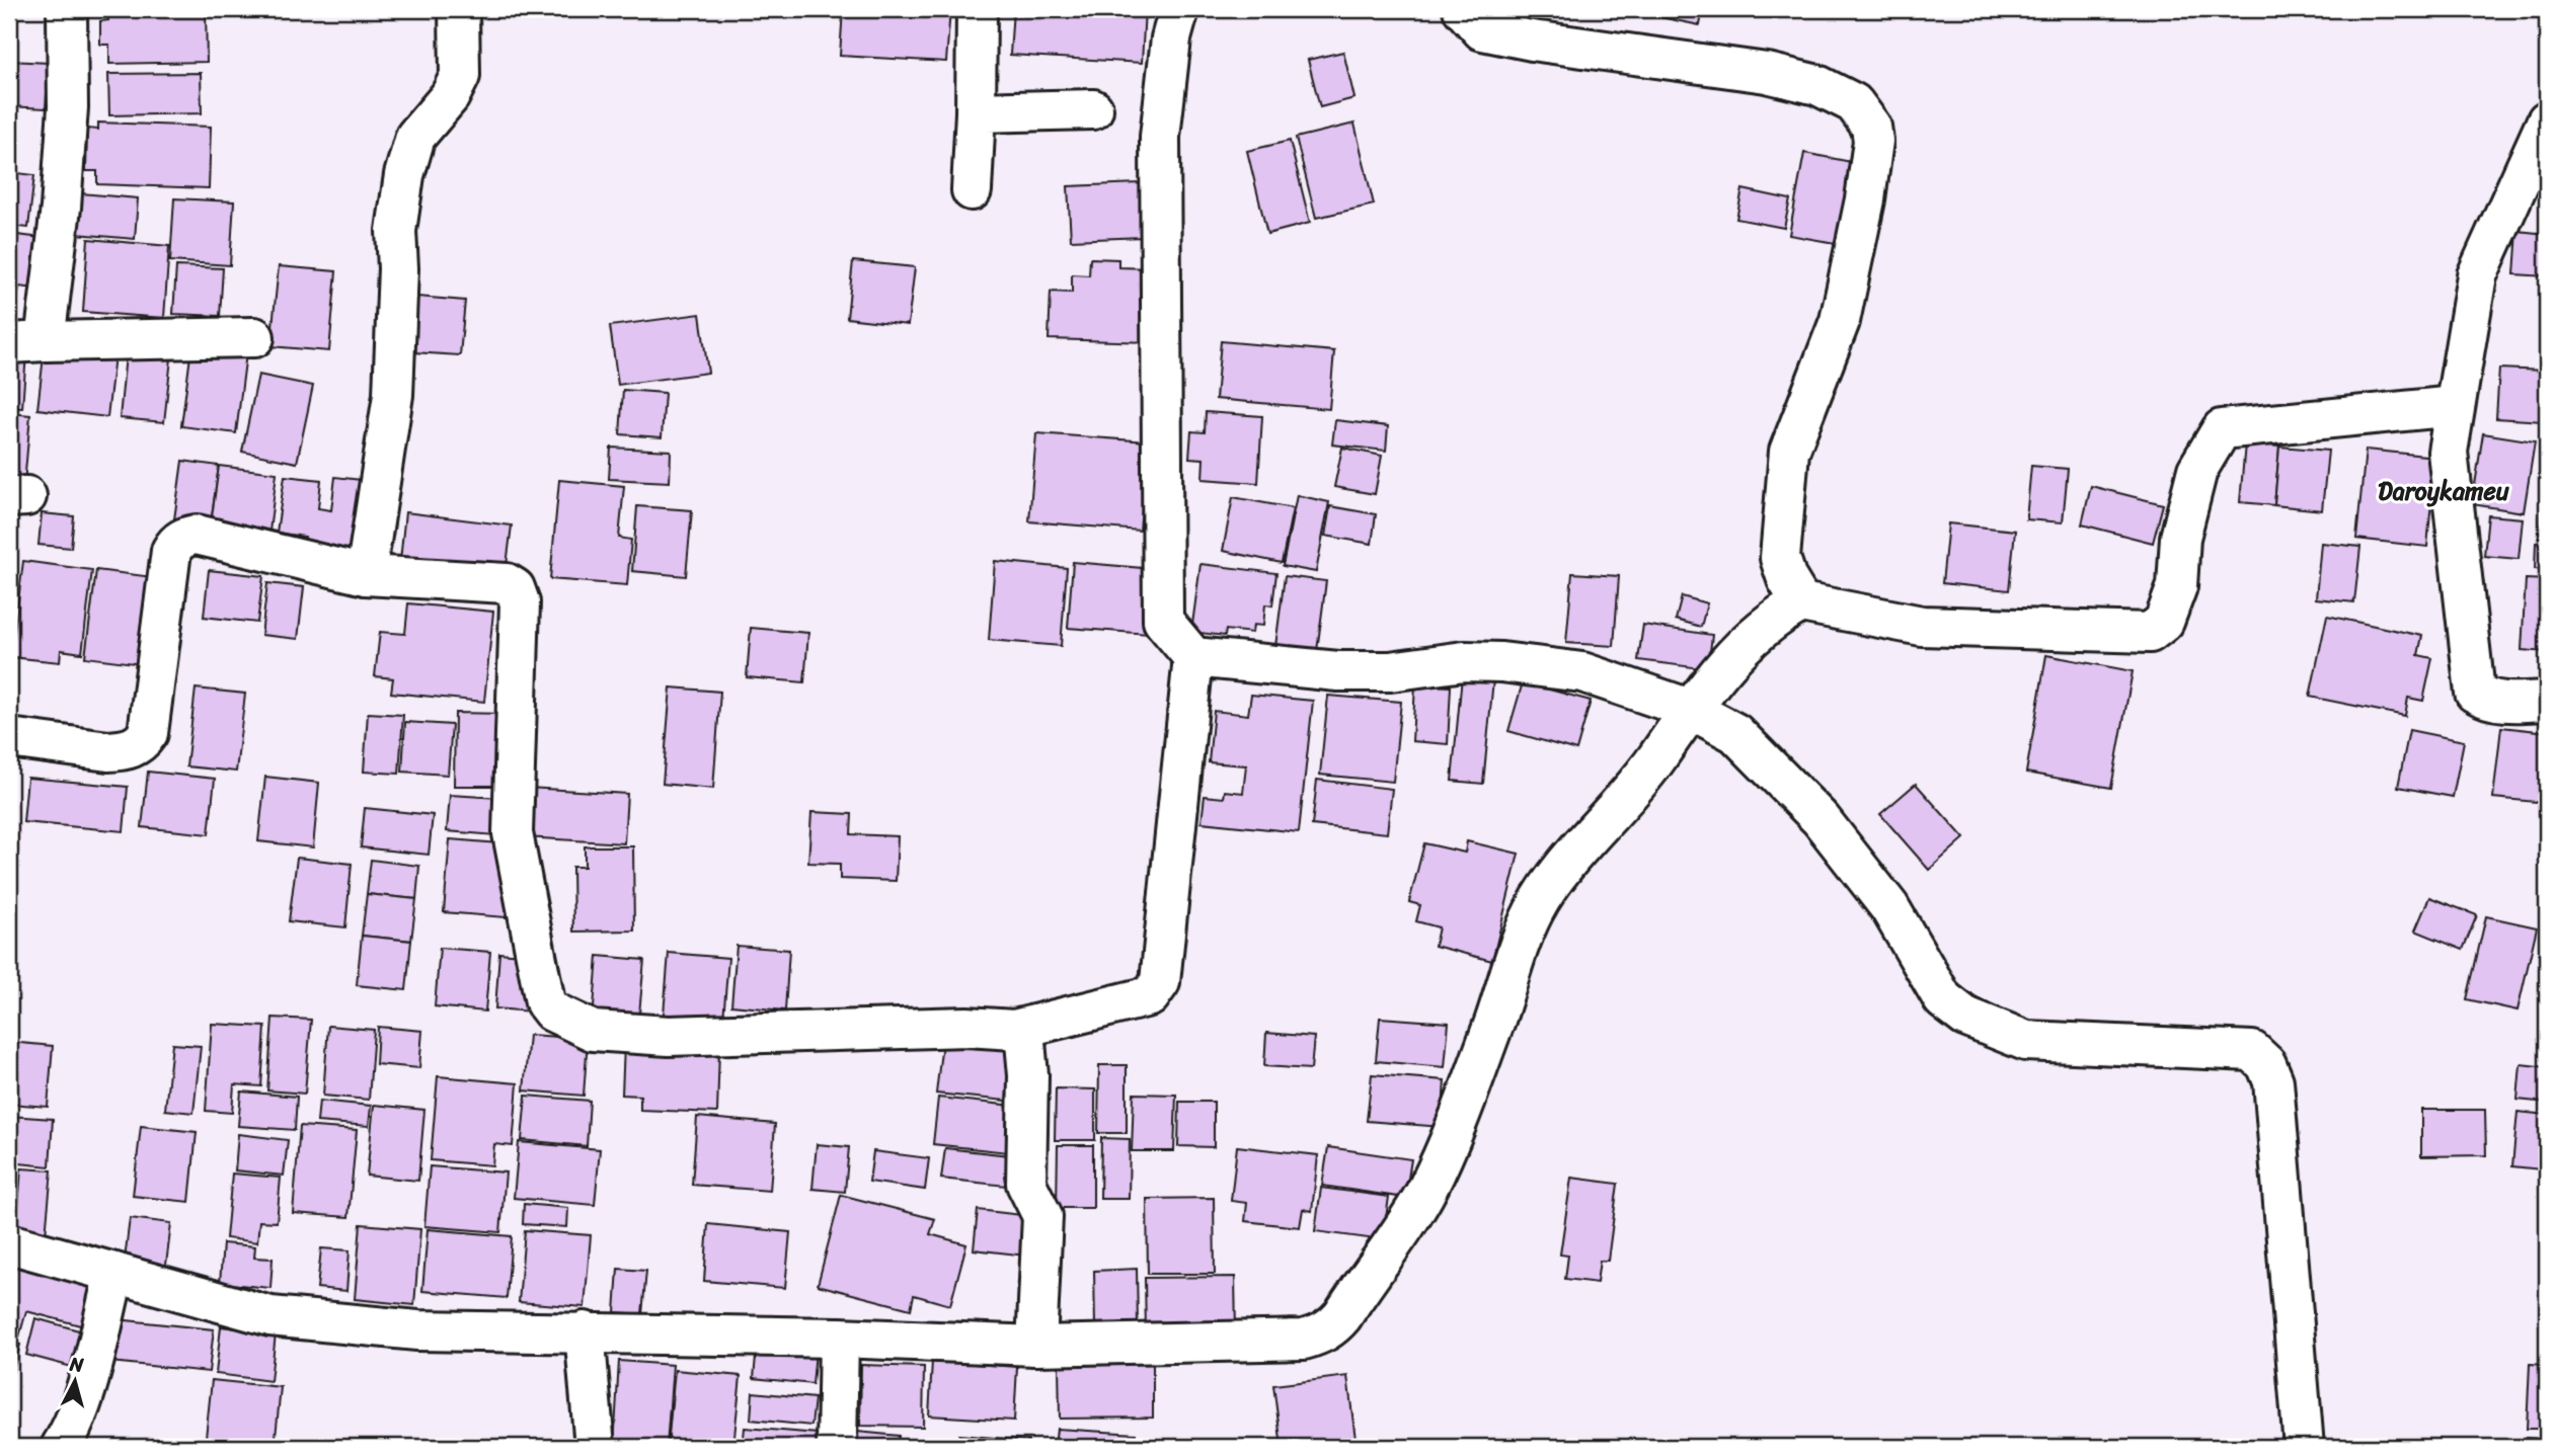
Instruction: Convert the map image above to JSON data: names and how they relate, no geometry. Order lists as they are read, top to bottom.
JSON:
{
  "districts": ["Daroykameu"],
  "north": "top"
}
